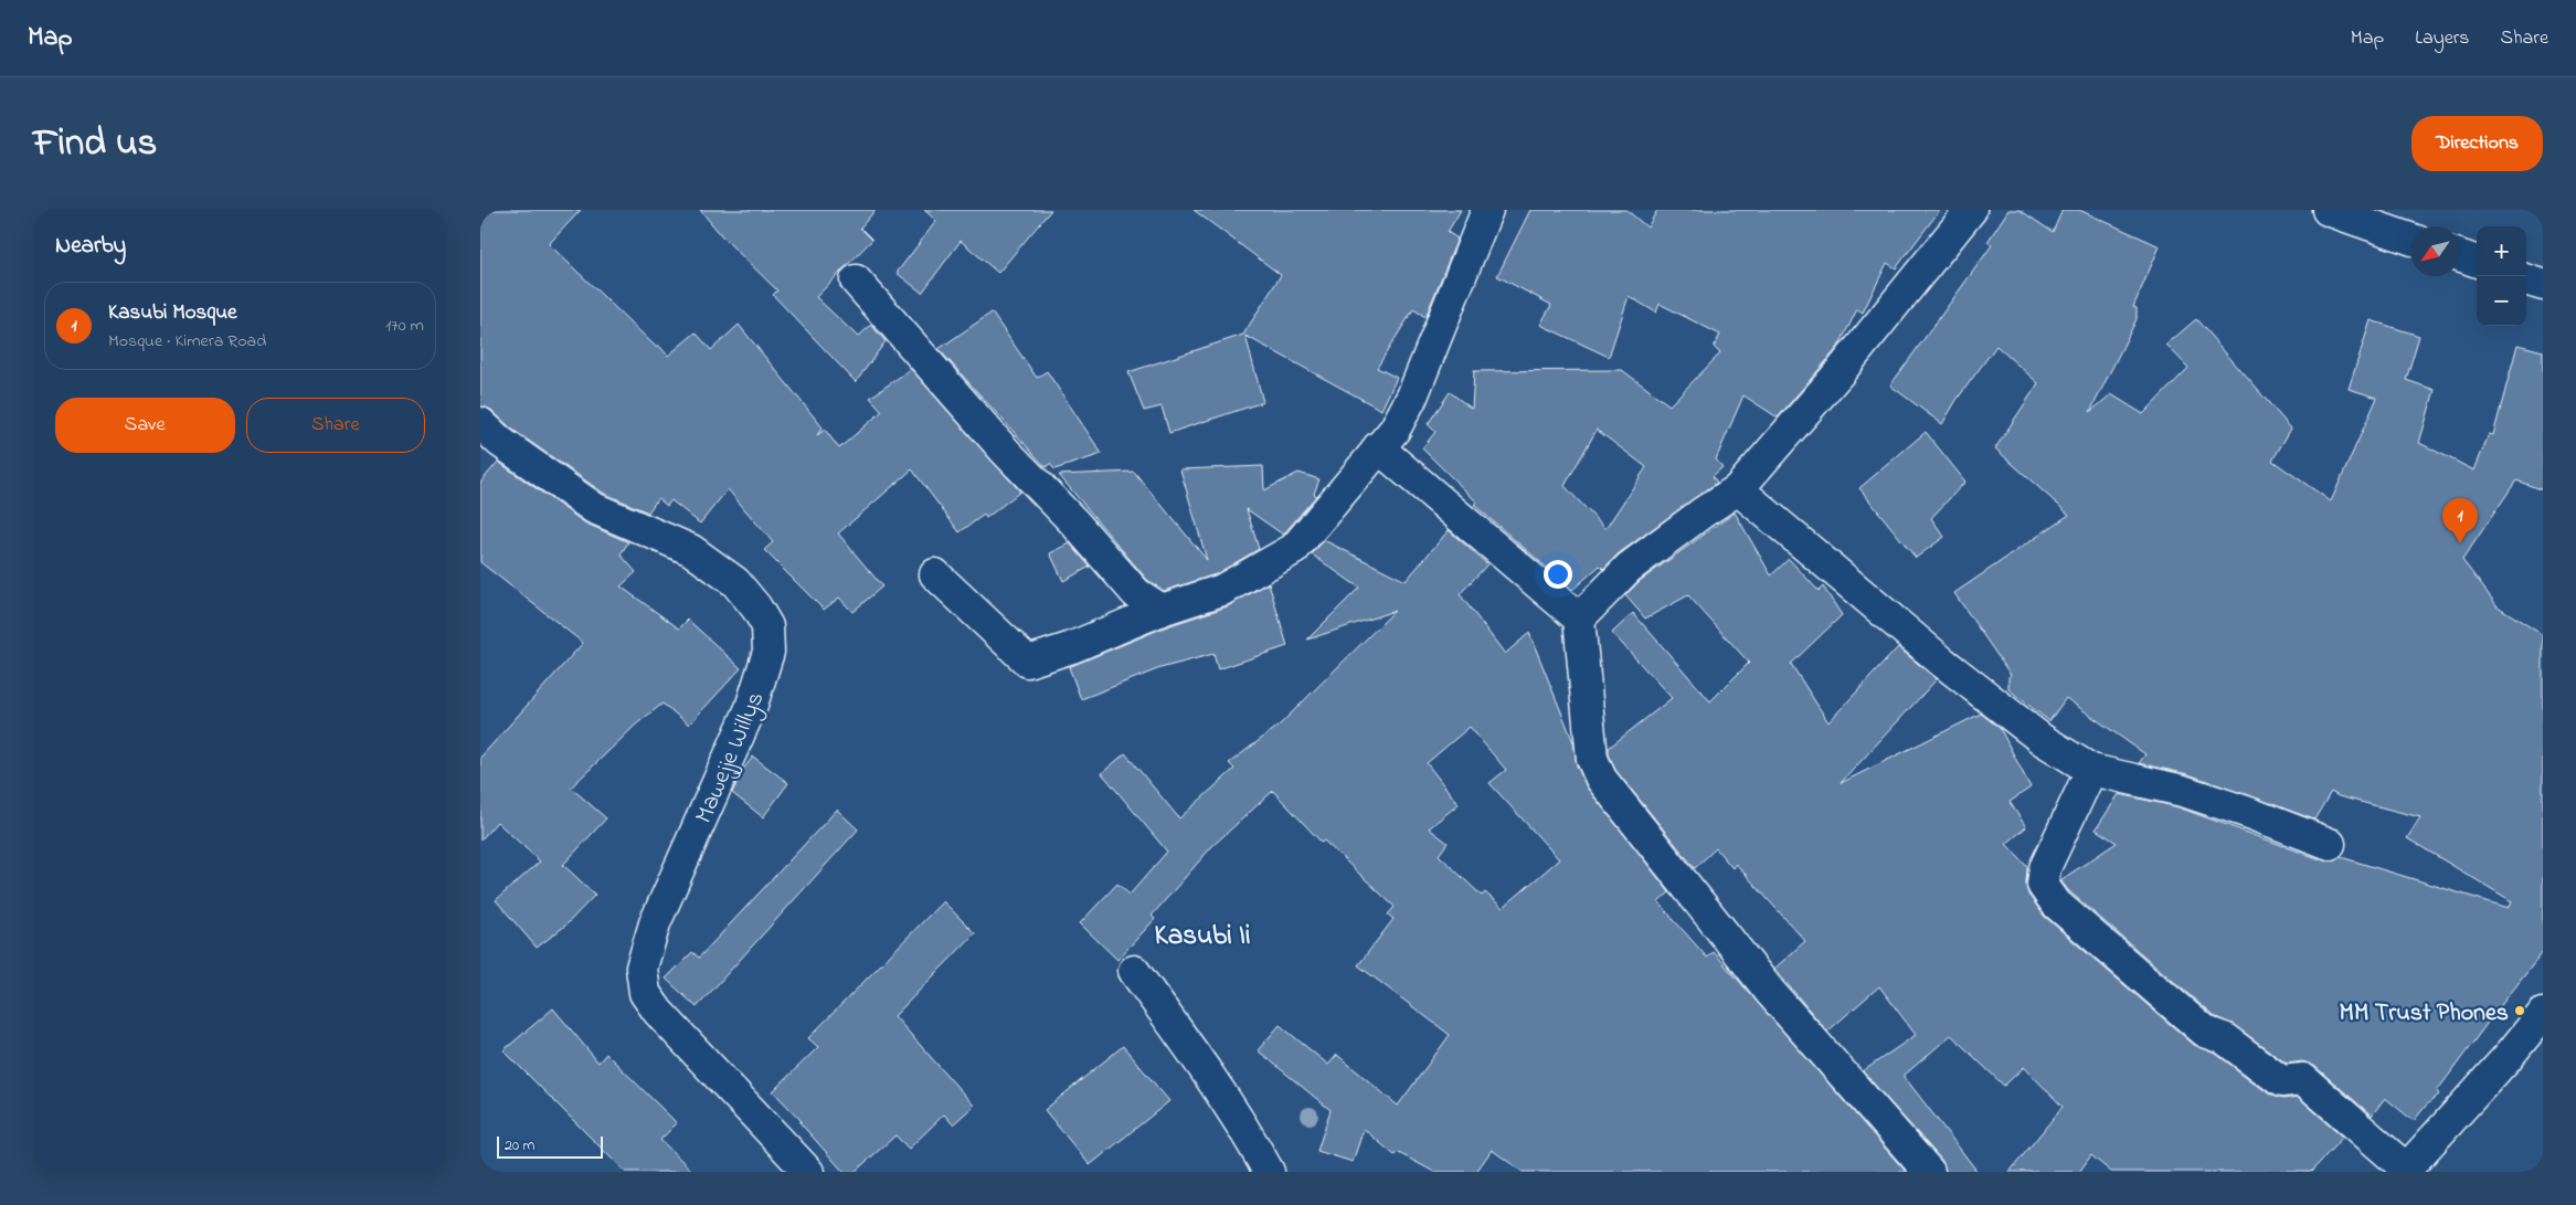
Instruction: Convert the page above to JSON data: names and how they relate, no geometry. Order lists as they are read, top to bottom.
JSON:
{
  "streets": {
    "street": ["Mawejje Willys"]
  },
  "districts": ["Kasubi Ii"],
  "places": ["MM Trust Phones"],
  "scale_bar": "20 m",
  "north": "bottom left",
  "page": {
    "header": "Map",
    "nav": ["Map", "Layers", "Share"],
    "title": "Find us",
    "buttons": [
      "Directions",
      ["Save", "Share"]
    ],
    "heading": "Nearby",
    "map_buttons": ["+", "−"],
    "list": [
      {
        "mark": "1",
        "name": "Kasubi Mosque",
        "note": "Mosque · Kimera Road",
        "value": "170 m"
      }
    ],
    "pins": "1",
    "scale": "20 m"
  }
}
